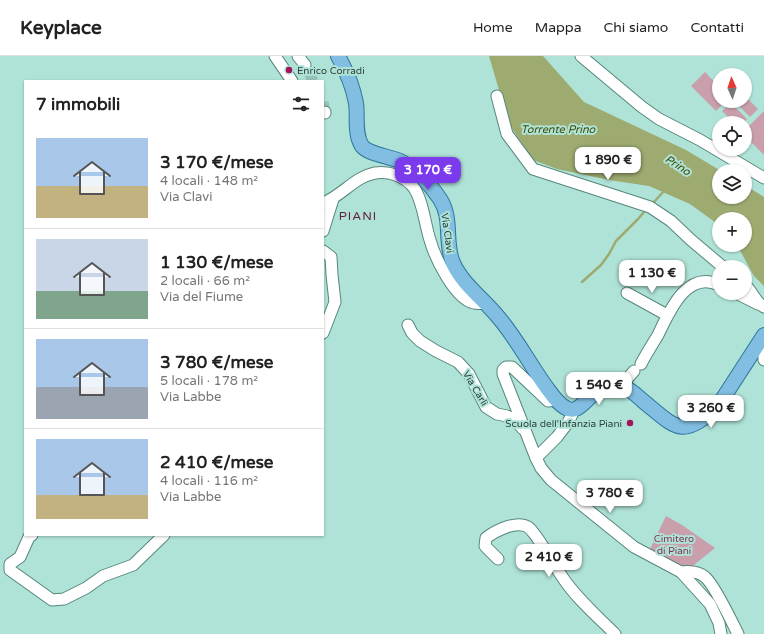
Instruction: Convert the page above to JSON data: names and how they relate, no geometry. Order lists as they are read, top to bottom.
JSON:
{
  "streets": {
    "main road": ["Via Clavi"],
    "street": ["Via Carli"]
  },
  "districts": ["PIANI"],
  "water": ["Torrente Prino", "Prino"],
  "parks": ["Cimitero di Piani"],
  "places": ["Enrico Corradi", "Scuola dell'Infanzia Piani"],
  "north": "top",
  "page": {
    "header": "Keyplace",
    "nav": [
      "Home",
      "Mappa",
      "Chi siamo",
      "Contatti"
    ],
    "map_buttons": ["+", "−"],
    "heading": "7 immobili",
    "list": [
      {
        "name": "3 170 €/mese",
        "note": "4 locali · 148 m² · Via Clavi"
      },
      {
        "name": "1 130 €/mese",
        "note": "2 locali · 66 m² · Via del Fiume"
      },
      {
        "name": "3 780 €/mese",
        "note": "5 locali · 178 m² · Via Labbe"
      },
      {
        "name": "2 410 €/mese",
        "note": "4 locali · 116 m² · Via Labbe"
      }
    ],
    "price": [
      "1 890 €",
      "3 170 €",
      "1 130 €",
      "1 540 €",
      "3 260 €",
      "3 780 €",
      "2 410 €"
    ]
  }
}
